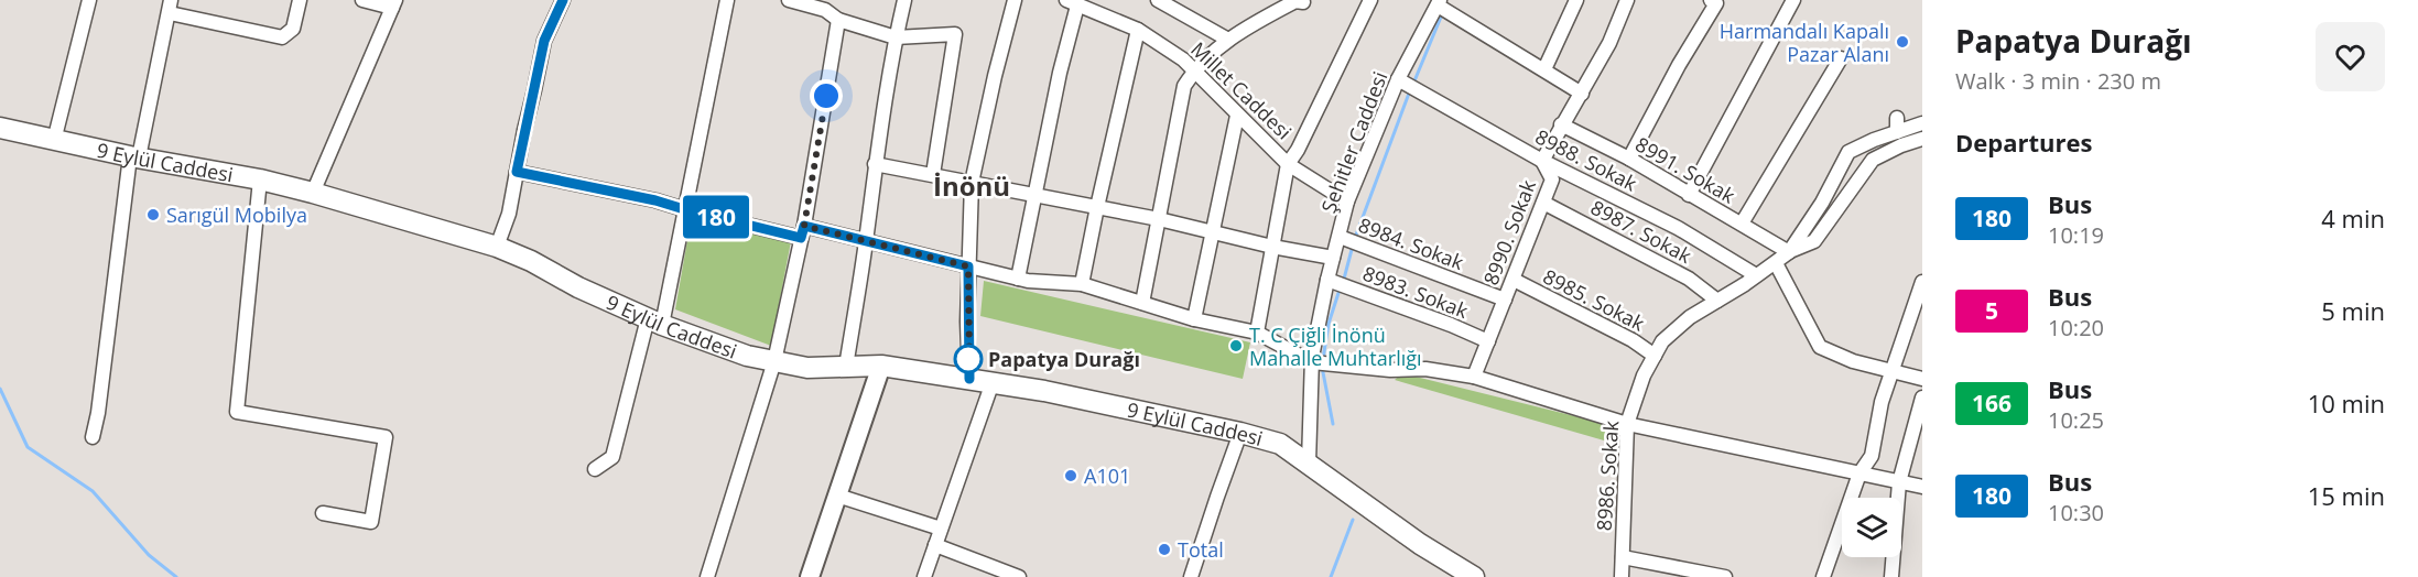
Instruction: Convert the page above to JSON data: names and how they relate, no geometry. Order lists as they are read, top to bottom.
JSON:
{
  "streets": {
    "main road": ["9 Eylül Caddesi"],
    "street": [
      "Millet Caddesi",
      "Şehitler Caddesi",
      "8988. Sokak",
      "8991. Sokak",
      "8987. Sokak",
      "8990. Sokak",
      "8984. Sokak",
      "8983. Sokak",
      "8985. Sokak",
      "8986. Sokak"
    ]
  },
  "crossings": [
    ["Millet Caddesi", "Şehitler Caddesi"],
    ["Şehitler Caddesi", "8988. Sokak"],
    ["Şehitler Caddesi", "9 Eylül Caddesi"],
    ["Şehitler Caddesi", "8984. Sokak"],
    ["Şehitler Caddesi", "8983. Sokak"],
    ["8988. Sokak", "8990. Sokak"],
    ["8988. Sokak", "8986. Sokak"],
    ["8991. Sokak", "8990. Sokak"],
    ["8991. Sokak", "8986. Sokak"],
    ["8987. Sokak", "8990. Sokak"],
    ["8987. Sokak", "8986. Sokak"],
    ["8990. Sokak", "8984. Sokak"],
    ["8990. Sokak", "8983. Sokak"],
    ["8990. Sokak", "8985. Sokak"],
    ["8985. Sokak", "8986. Sokak"]
  ],
  "districts": ["İnönü"],
  "places": [
    "Harmandalı Kapalı Pazar Alanı",
    "Sarıgül Mobilya",
    "T. C Çiğli İnönü Mahalle Muhtarlığı",
    "Papatya Durağı",
    "A101",
    "Total"
  ],
  "lines": ["bus line 180"],
  "page": {
    "on_map": "180",
    "heading": [
      ["Papatya Durağı", "Walk · 3 min · 230 m"],
      "Departures"
    ],
    "list": [
      {
        "mark": "180",
        "name": "Bus",
        "note": "10:19",
        "value": "4 min"
      },
      {
        "mark": "5",
        "name": "Bus",
        "note": "10:20",
        "value": "5 min"
      },
      {
        "mark": "166",
        "name": "Bus",
        "note": "10:25",
        "value": "10 min"
      },
      {
        "mark": "180",
        "name": "Bus",
        "note": "10:30",
        "value": "15 min"
      }
    ]
  }
}
